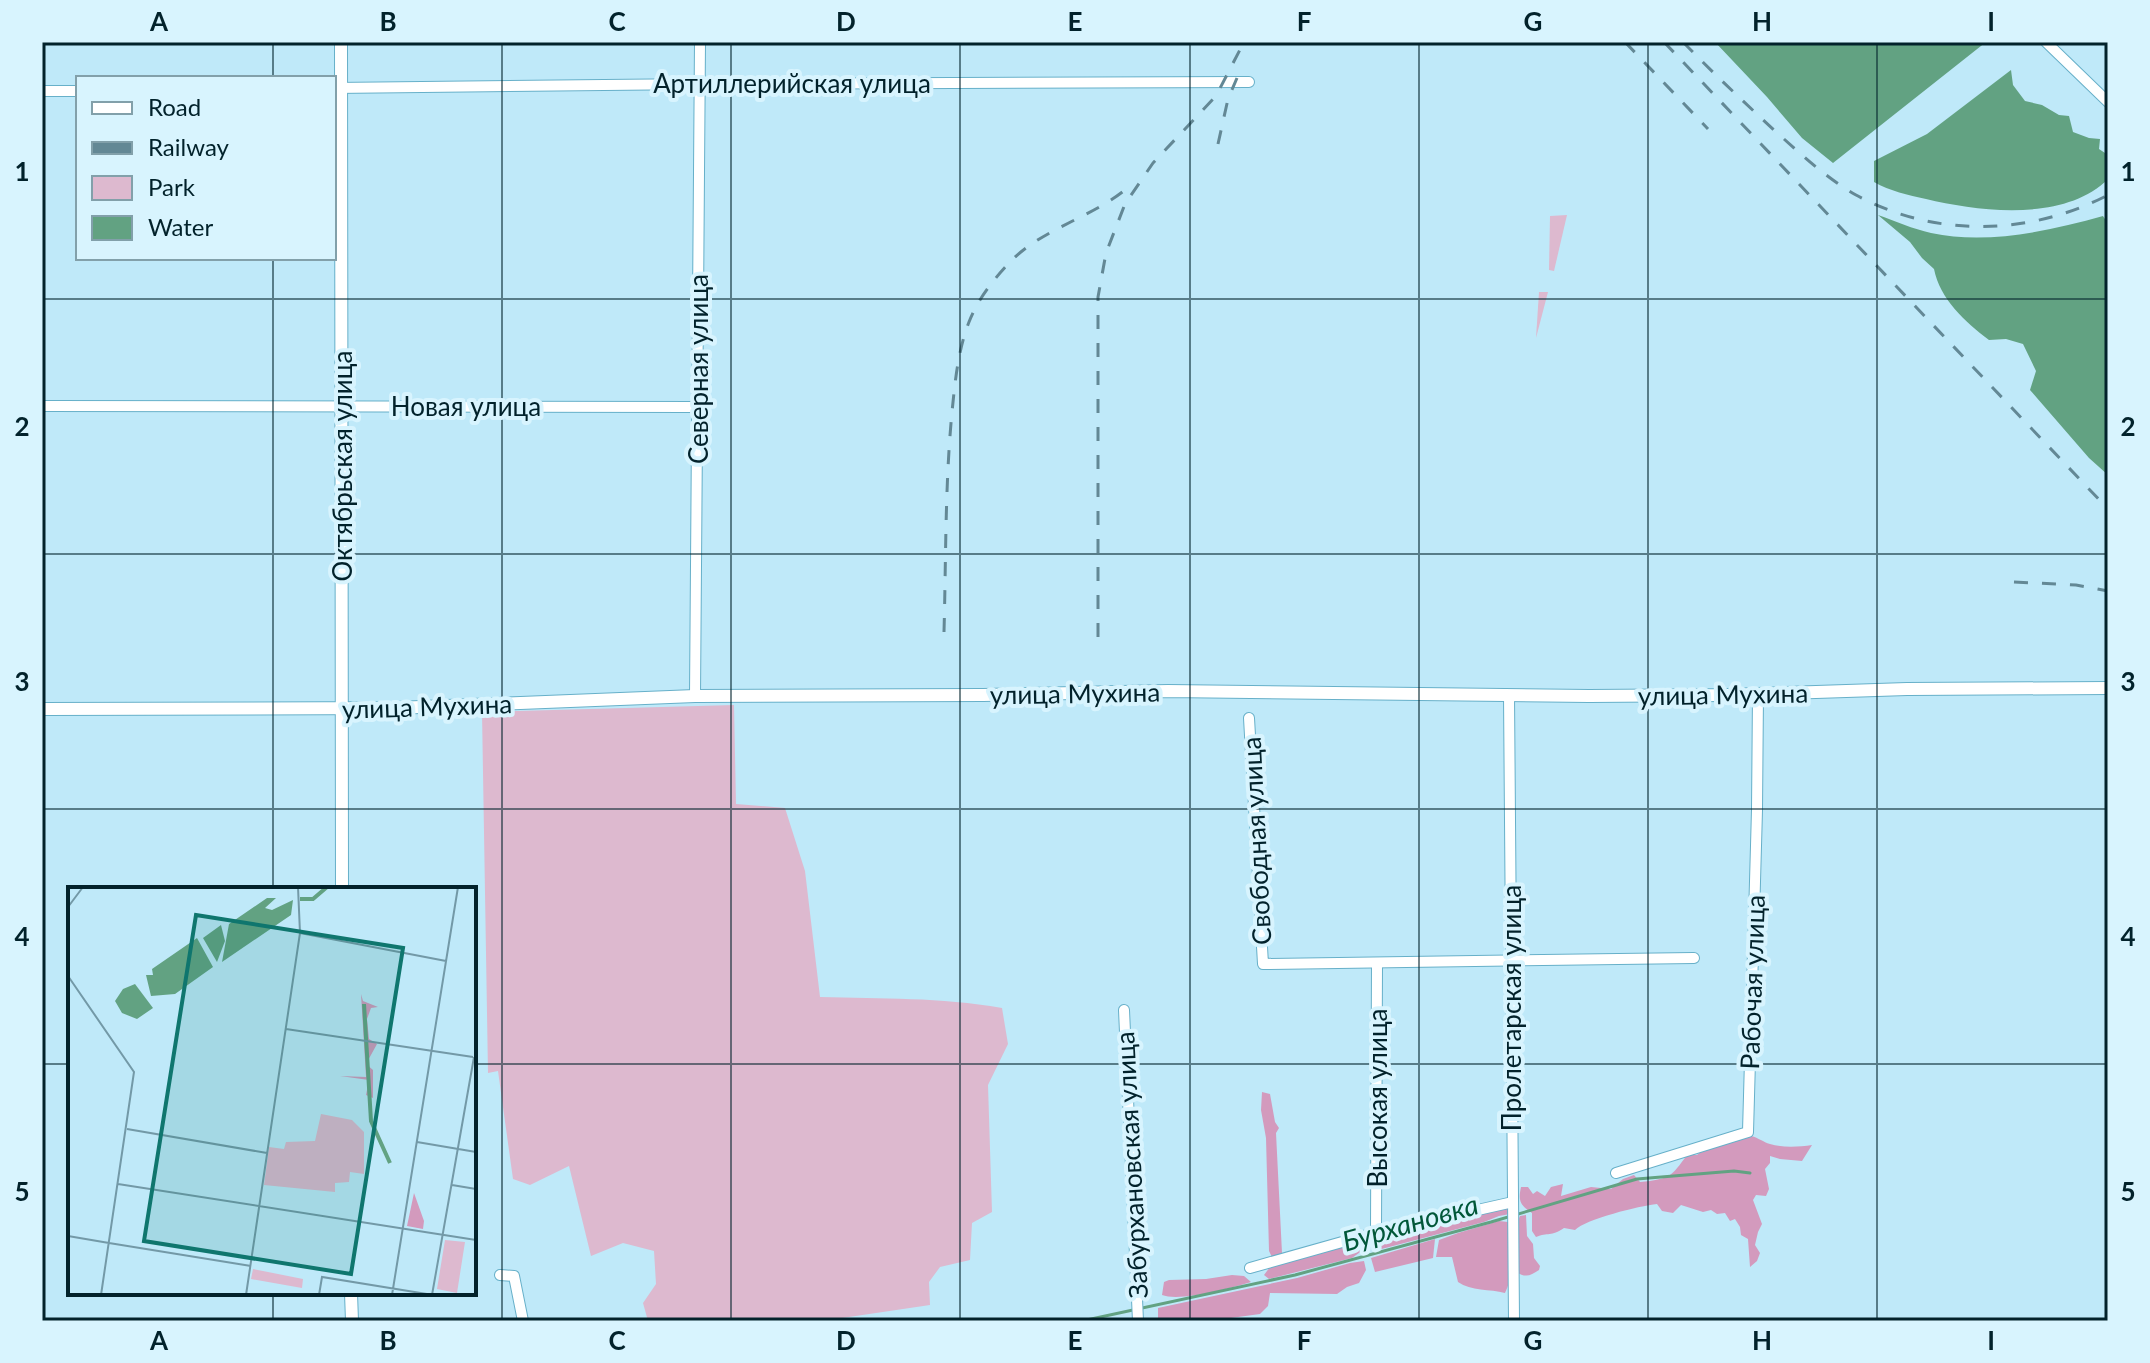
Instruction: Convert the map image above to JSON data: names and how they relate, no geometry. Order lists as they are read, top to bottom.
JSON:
{
  "streets": {
    "main road": ["Октябрьская улица", "улица Мухина"],
    "street": [
      "Артиллерийская улица",
      "Северная улица",
      "Новая улица",
      "Свободная улица",
      "Рабочая улица",
      "Пролетарская улица",
      "Высокая улица",
      "Забурхановская улица"
    ]
  },
  "crossings": [
    ["Артиллерийская улица", "Северная улица"],
    ["Артиллерийская улица", "Октябрьская улица"],
    ["Северная улица", "Новая улица"],
    ["Северная улица", "улица Мухина"],
    ["Новая улица", "Октябрьская улица"],
    ["Октябрьская улица", "улица Мухина"],
    ["улица Мухина", "Рабочая улица"],
    ["улица Мухина", "Пролетарская улица"],
    ["Свободная улица", "Высокая улица"]
  ],
  "water": ["Бурхановка"],
  "legend": [
    "Road",
    "Railway",
    "Park",
    "Water"
  ],
  "grid": {
    "columns": [
      "A",
      "B",
      "C",
      "D",
      "E",
      "F",
      "G",
      "H",
      "I"
    ],
    "rows": [
      "1",
      "2",
      "3",
      "4",
      "5"
    ]
  }
}
